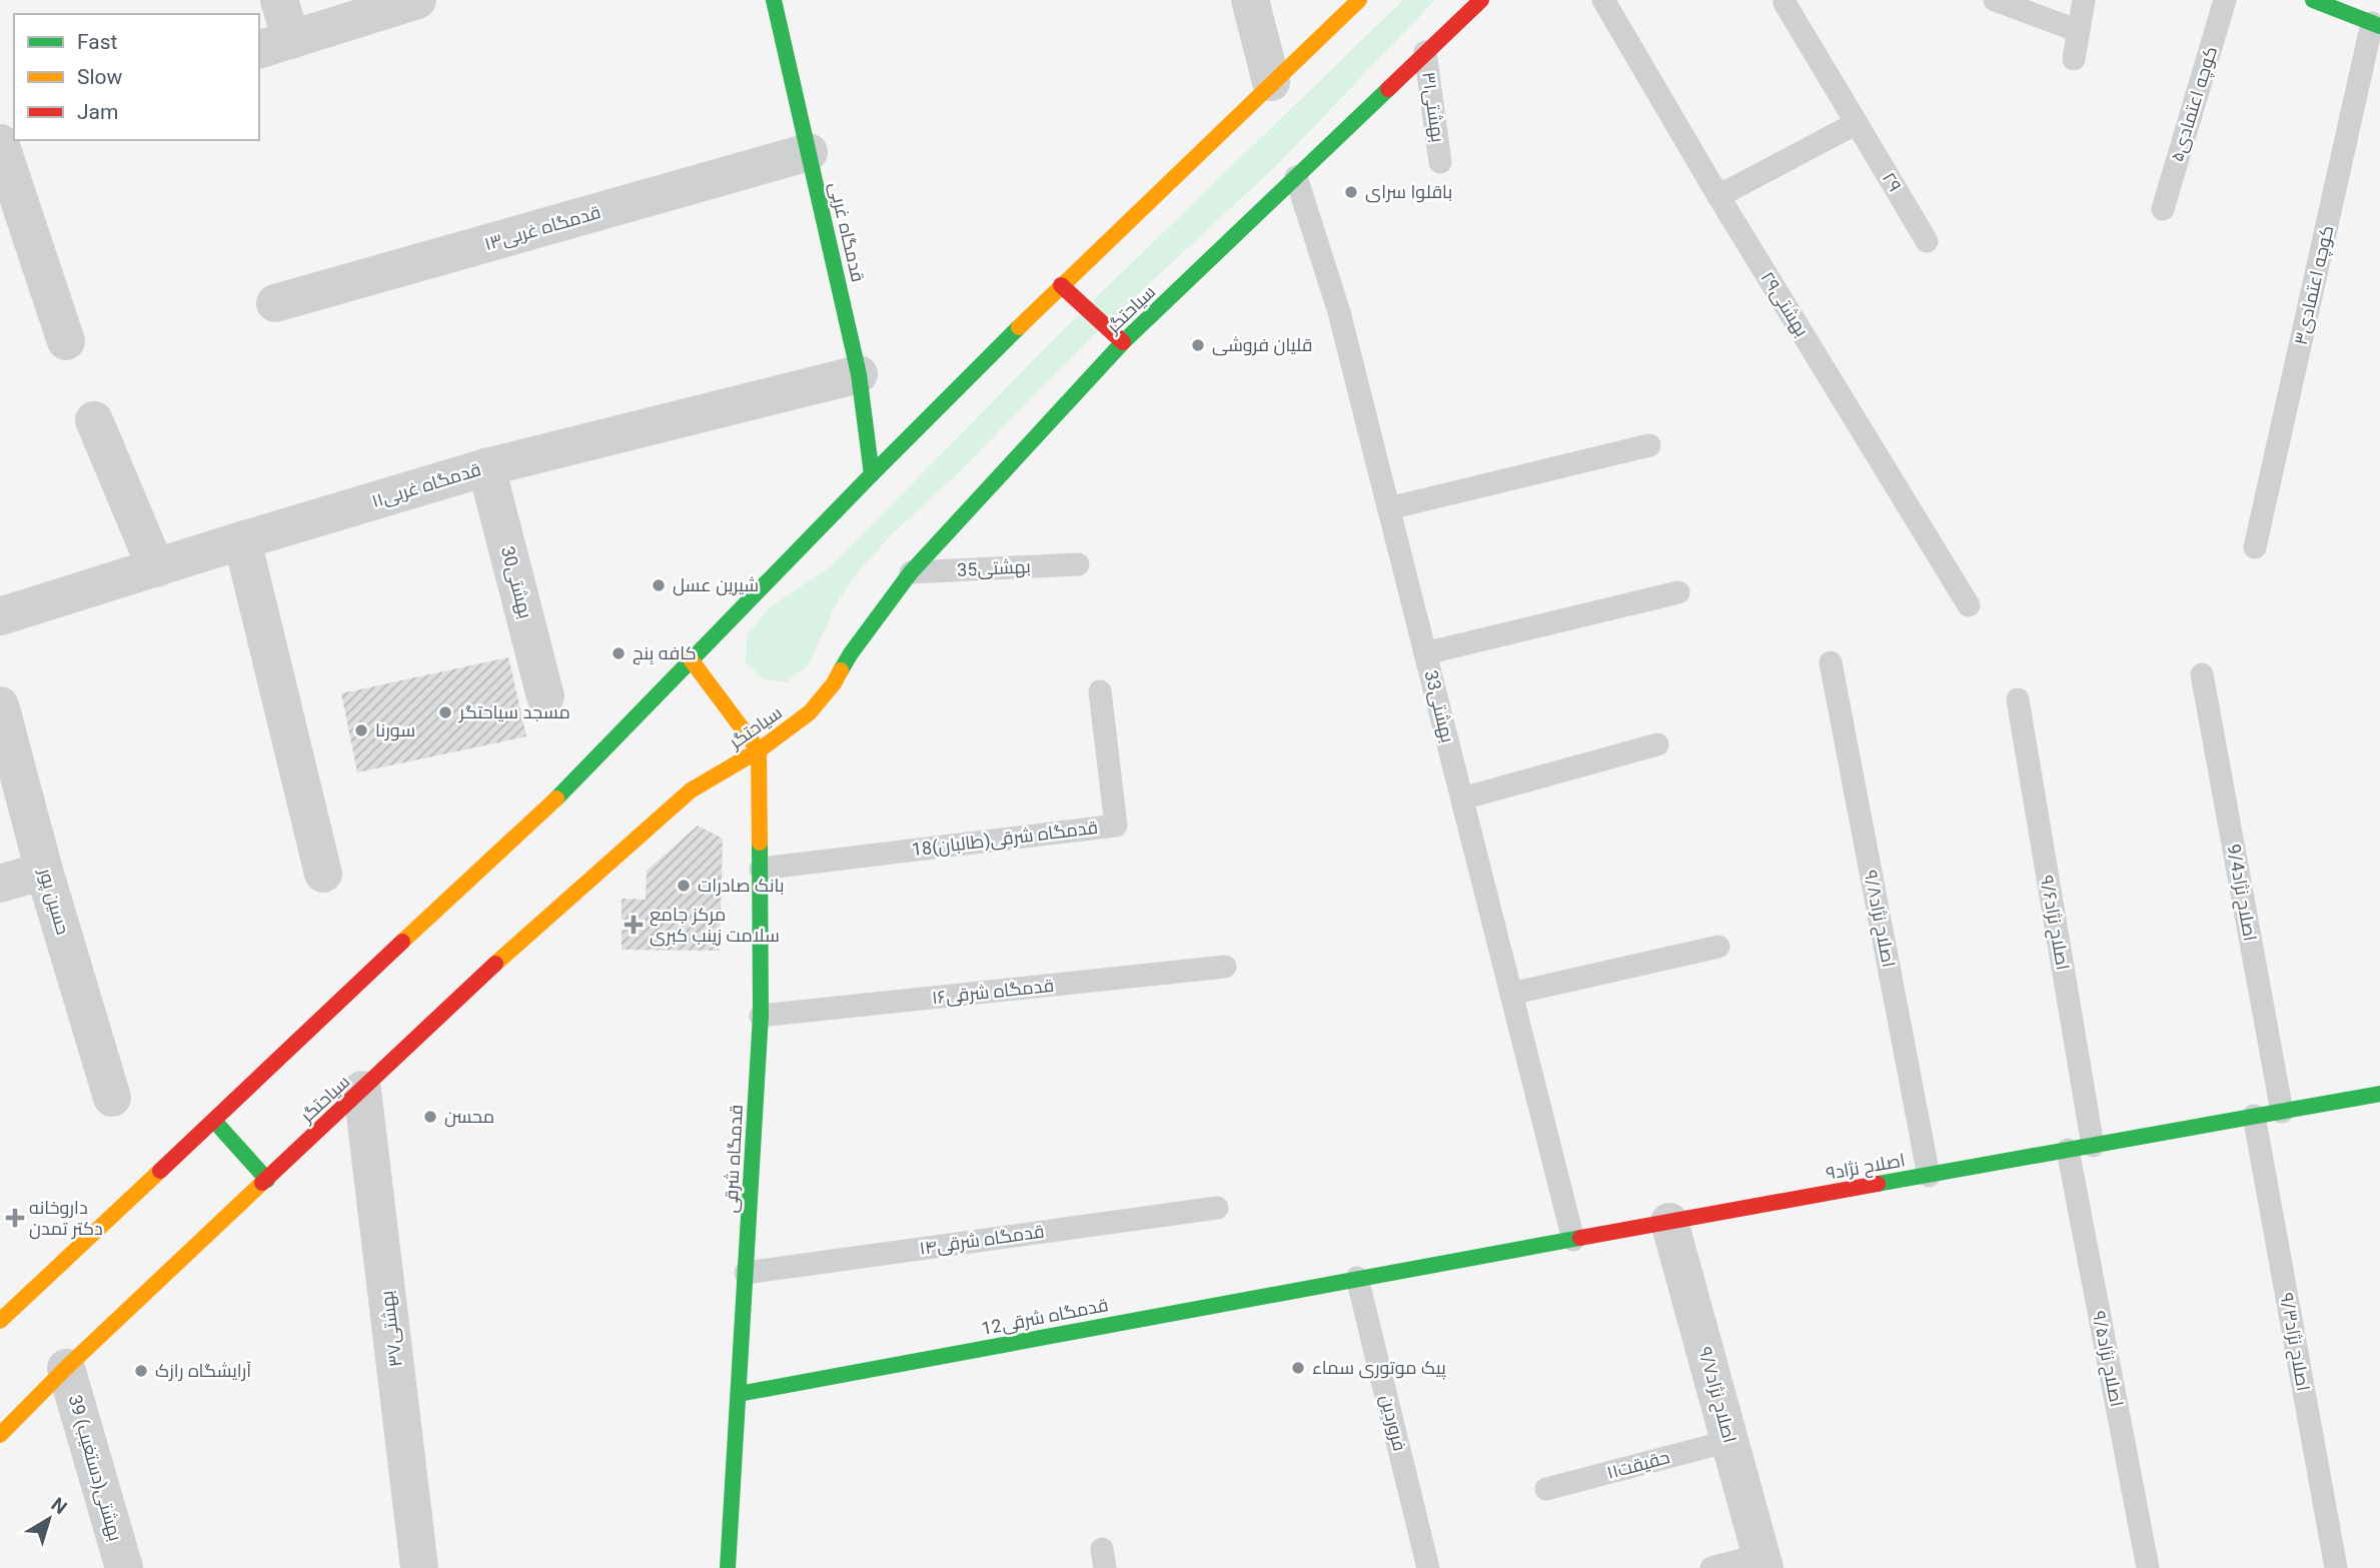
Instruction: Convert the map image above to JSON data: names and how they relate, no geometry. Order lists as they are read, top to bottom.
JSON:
{
  "streets": {
    "main road": [
      "قدمگاه غربی",
      "سیاحتگر",
      "قدمگاه شرقی",
      "اصلاح نژاد۹",
      "12قدمگاه شرقی"
    ],
    "street": [
      "قدمگاه غربی۱۳",
      "قدمگاه غربی۱۱",
      "30بهشتی",
      "حسین پور",
      "بهشتی۳۷",
      "اصلاح نژاد۹/۷",
      "39 بهشتی(دستغیب)"
    ],
    "lane": [
      "کوچه اعتمادی۵",
      "بهشتی۳۱",
      "۲۹",
      "کوچه اعتمادی۳",
      "۲۹بهشتی",
      "بهشتی35",
      "33بهشتی",
      "18قدمگاه شرقی(طالبان)",
      "9/4اصلاح نژاد",
      "اصلاح نژاد۹/۸",
      "اصلاح نژاد۹/۶",
      "قدمگاه شرقی۱۶",
      "قدمگاه شرقی۱۴",
      "اصلاح نژاد۹/۳",
      "اصلاح نژاد۹/۵",
      "فروردین",
      "حقیقت۱۱"
    ]
  },
  "crossings": [
    ["بهشتی۳۱", "سیاحتگر"],
    ["قدمگاه غربی۱۳", "قدمگاه غربی"],
    ["قدمگاه غربی", "قدمگاه غربی۱۱"],
    ["سیاحتگر", "بهشتی35"],
    ["سیاحتگر", "33بهشتی"],
    ["سیاحتگر", "قدمگاه شرقی"],
    ["سیاحتگر", "بهشتی۳۷"],
    ["سیاحتگر", "39 بهشتی(دستغیب)"],
    ["قدمگاه غربی۱۱", "30بهشتی"],
    ["33بهشتی", "اصلاح نژاد۹"],
    ["18قدمگاه شرقی(طالبان)", "قدمگاه شرقی"],
    ["9/4اصلاح نژاد", "اصلاح نژاد۹"],
    ["اصلاح نژاد۹/۸", "اصلاح نژاد۹"],
    ["اصلاح نژاد۹/۶", "اصلاح نژاد۹"],
    ["قدمگاه شرقی۱۶", "قدمگاه شرقی"],
    ["قدمگاه شرقی", "قدمگاه شرقی۱۴"],
    ["قدمگاه شرقی", "12قدمگاه شرقی"],
    ["اصلاح نژاد۹", "12قدمگاه شرقی"],
    ["اصلاح نژاد۹", "اصلاح نژاد۹/۳"],
    ["اصلاح نژاد۹", "اصلاح نژاد۹/۵"],
    ["اصلاح نژاد۹", "اصلاح نژاد۹/۷"],
    ["اصلاح نژاد۹", "فروردین"],
    ["12قدمگاه شرقی", "فروردین"],
    ["اصلاح نژاد۹/۷", "حقیقت۱۱"]
  ],
  "places": {
    "other": [
      "باقلوا سرای",
      "قلیان فروشی",
      "شیرین عسل",
      "کافه بِنج",
      "مسجد سیاحتگر",
      "سورنا",
      "بانک صادرات",
      "محسن",
      "پیک موتوری سماء",
      "آرایشگاه رازک"
    ],
    "health": ["مرکز جامع سلامت زینب کبری", "داروخانه دکتر تمدن"]
  },
  "legend": ["Fast", "Slow", "Jam"],
  "north": "top right"
}
